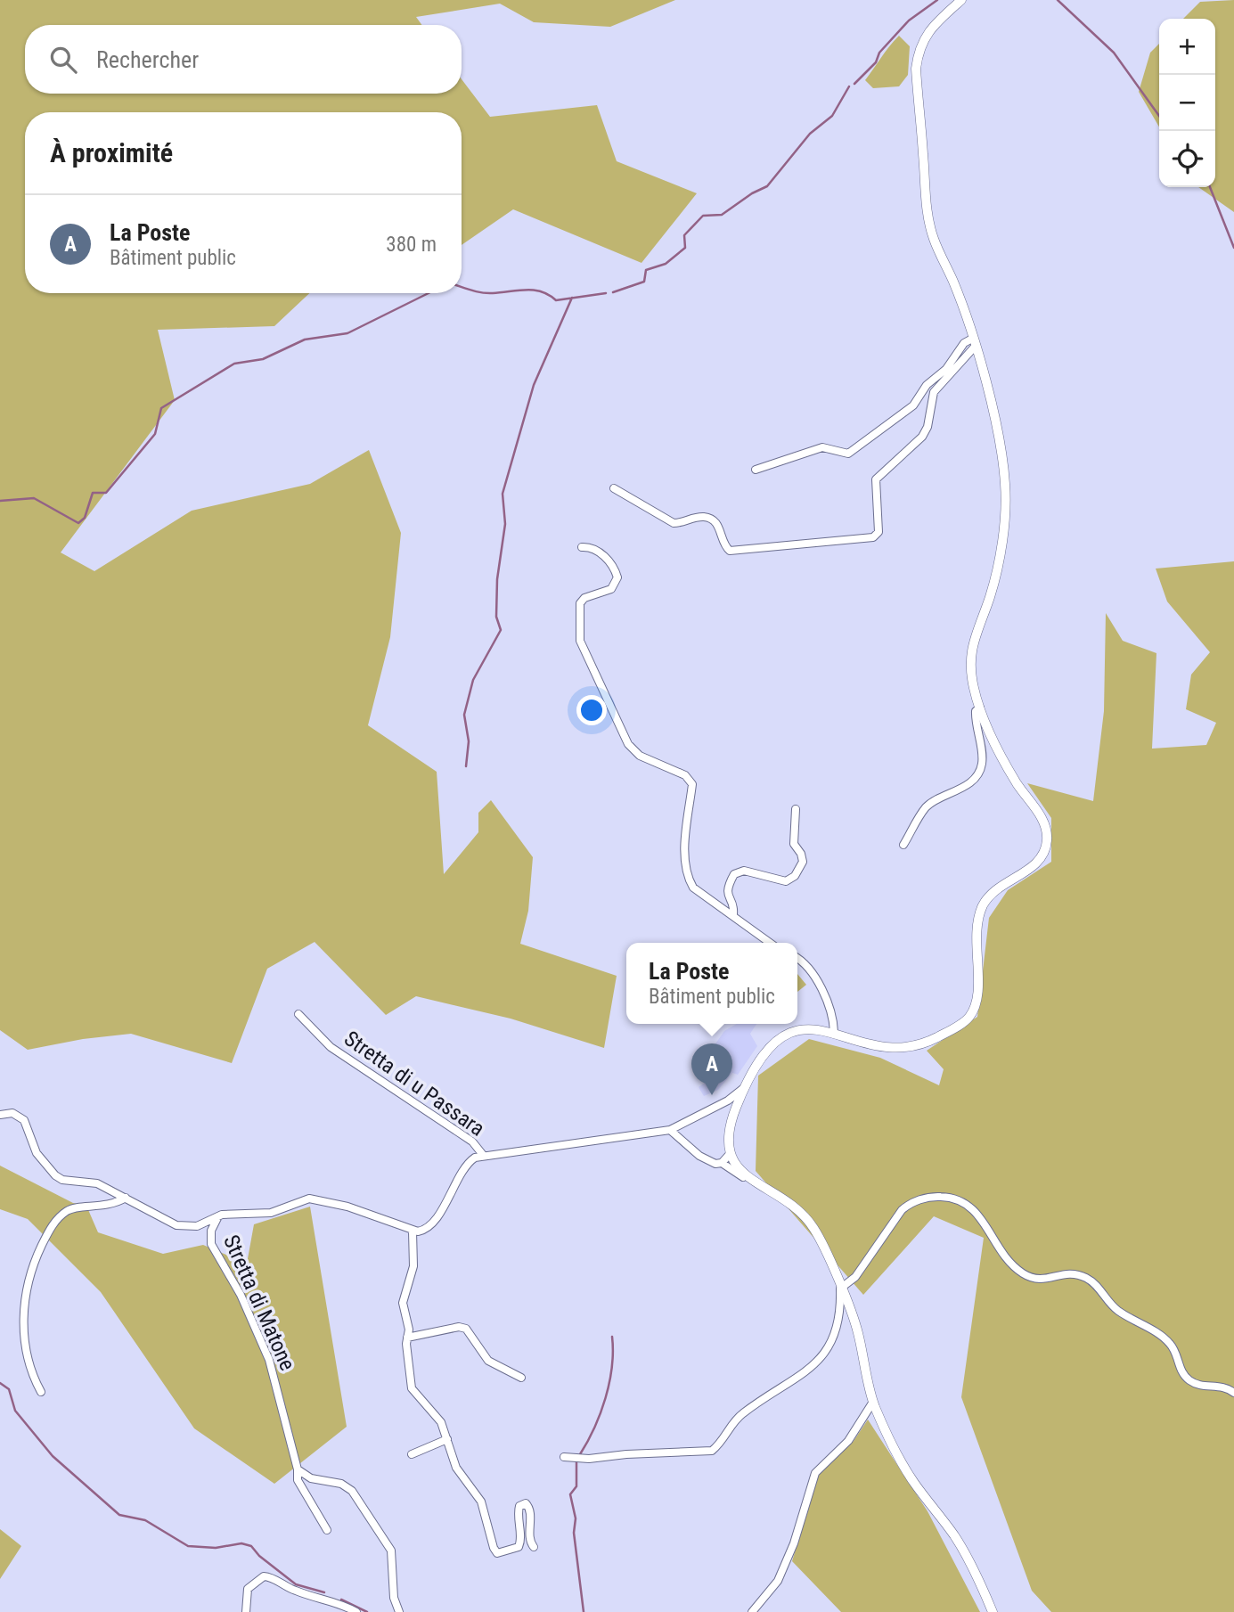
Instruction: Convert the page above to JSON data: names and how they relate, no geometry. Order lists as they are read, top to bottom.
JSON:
{
  "streets": {
    "street": ["Stretta di u Passara", "Stretta di Matone"]
  },
  "page": {
    "map_buttons": ["+", "−"],
    "search": "Rechercher",
    "heading": "À proximité",
    "list": [
      {
        "mark": "A",
        "name": "La Poste",
        "note": "Bâtiment public",
        "value": "380 m"
      }
    ],
    "popup": ["La Poste", "Bâtiment public"],
    "pins": "A"
  }
}
